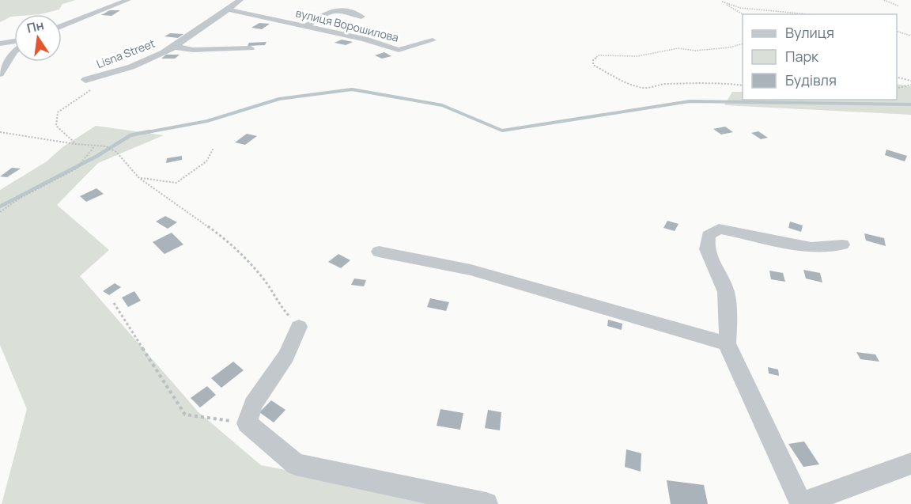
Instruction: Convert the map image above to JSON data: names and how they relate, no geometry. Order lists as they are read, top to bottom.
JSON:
{
  "streets": {
    "street": ["вулиця Ворошилова", "Lisna Street"]
  },
  "crossings": [
    ["вулиця Ворошилова", "Lisna Street"]
  ],
  "legend": ["Вулиця", "Парк", "Будівля"],
  "north": "top"
}
